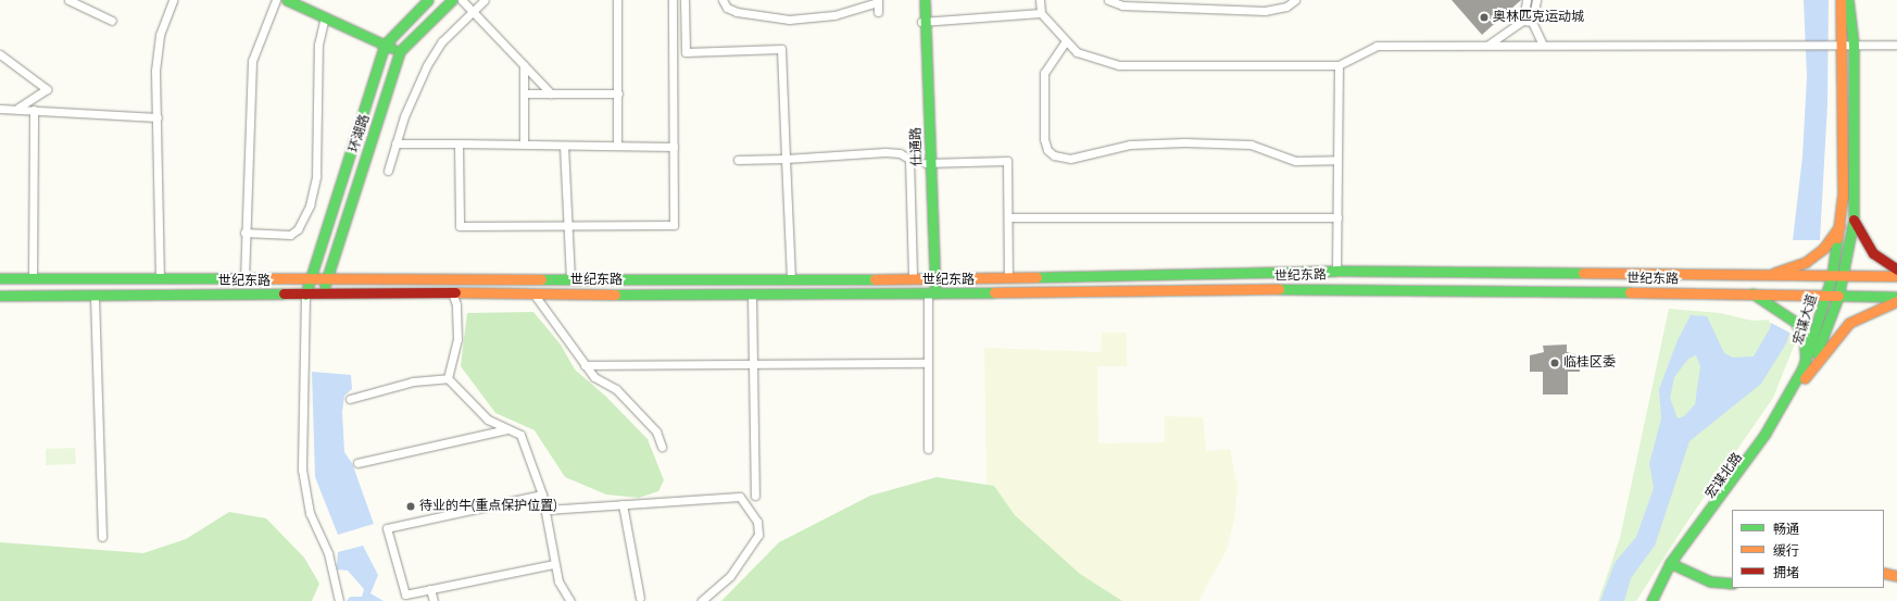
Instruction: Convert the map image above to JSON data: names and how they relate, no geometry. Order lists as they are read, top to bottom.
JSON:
{
  "streets": {
    "main road": [
      "环湖路",
      "仕通路",
      "世纪东路",
      "宏谋大道"
    ]
  },
  "crossings": [
    ["环湖路", "世纪东路"],
    ["仕通路", "世纪东路"],
    ["世纪东路", "宏谋大道"]
  ],
  "places": ["奥林匹克运动城", "临桂区委", "待业的牛(重点保护位置)"],
  "legend": ["畅通", "缓行", "拥堵"]
}
